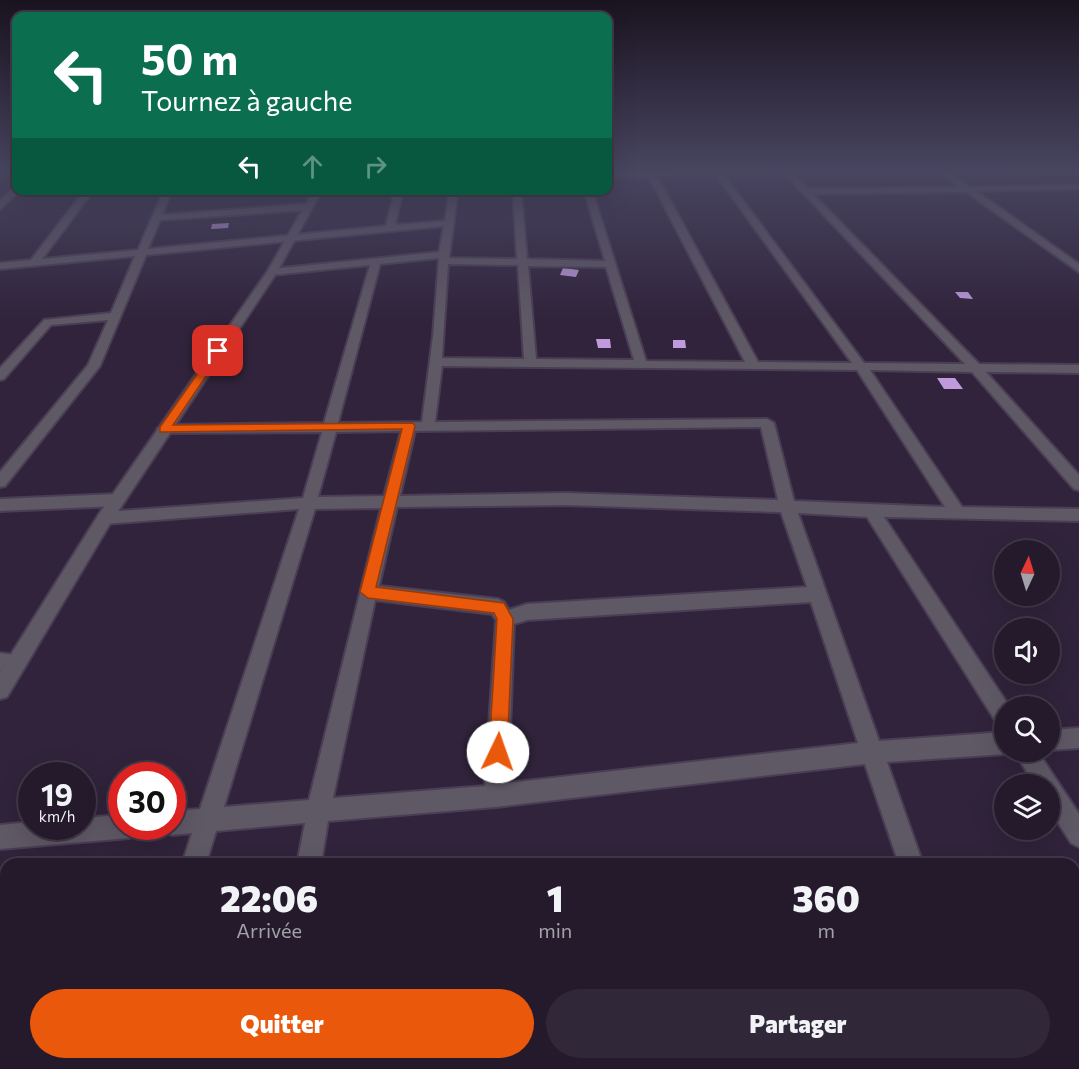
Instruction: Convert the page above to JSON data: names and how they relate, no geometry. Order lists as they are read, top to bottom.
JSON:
{
  "north": "top",
  "page": {
    "turn": ["50 m", "Tournez à gauche"],
    "speed": "19 km/h",
    "limit": "30",
    "eta": [
      "22:06",
      "Arrivée",
      "1",
      "min",
      "360",
      "m"
    ],
    "buttons": ["Quitter", "Partager"]
  }
}
